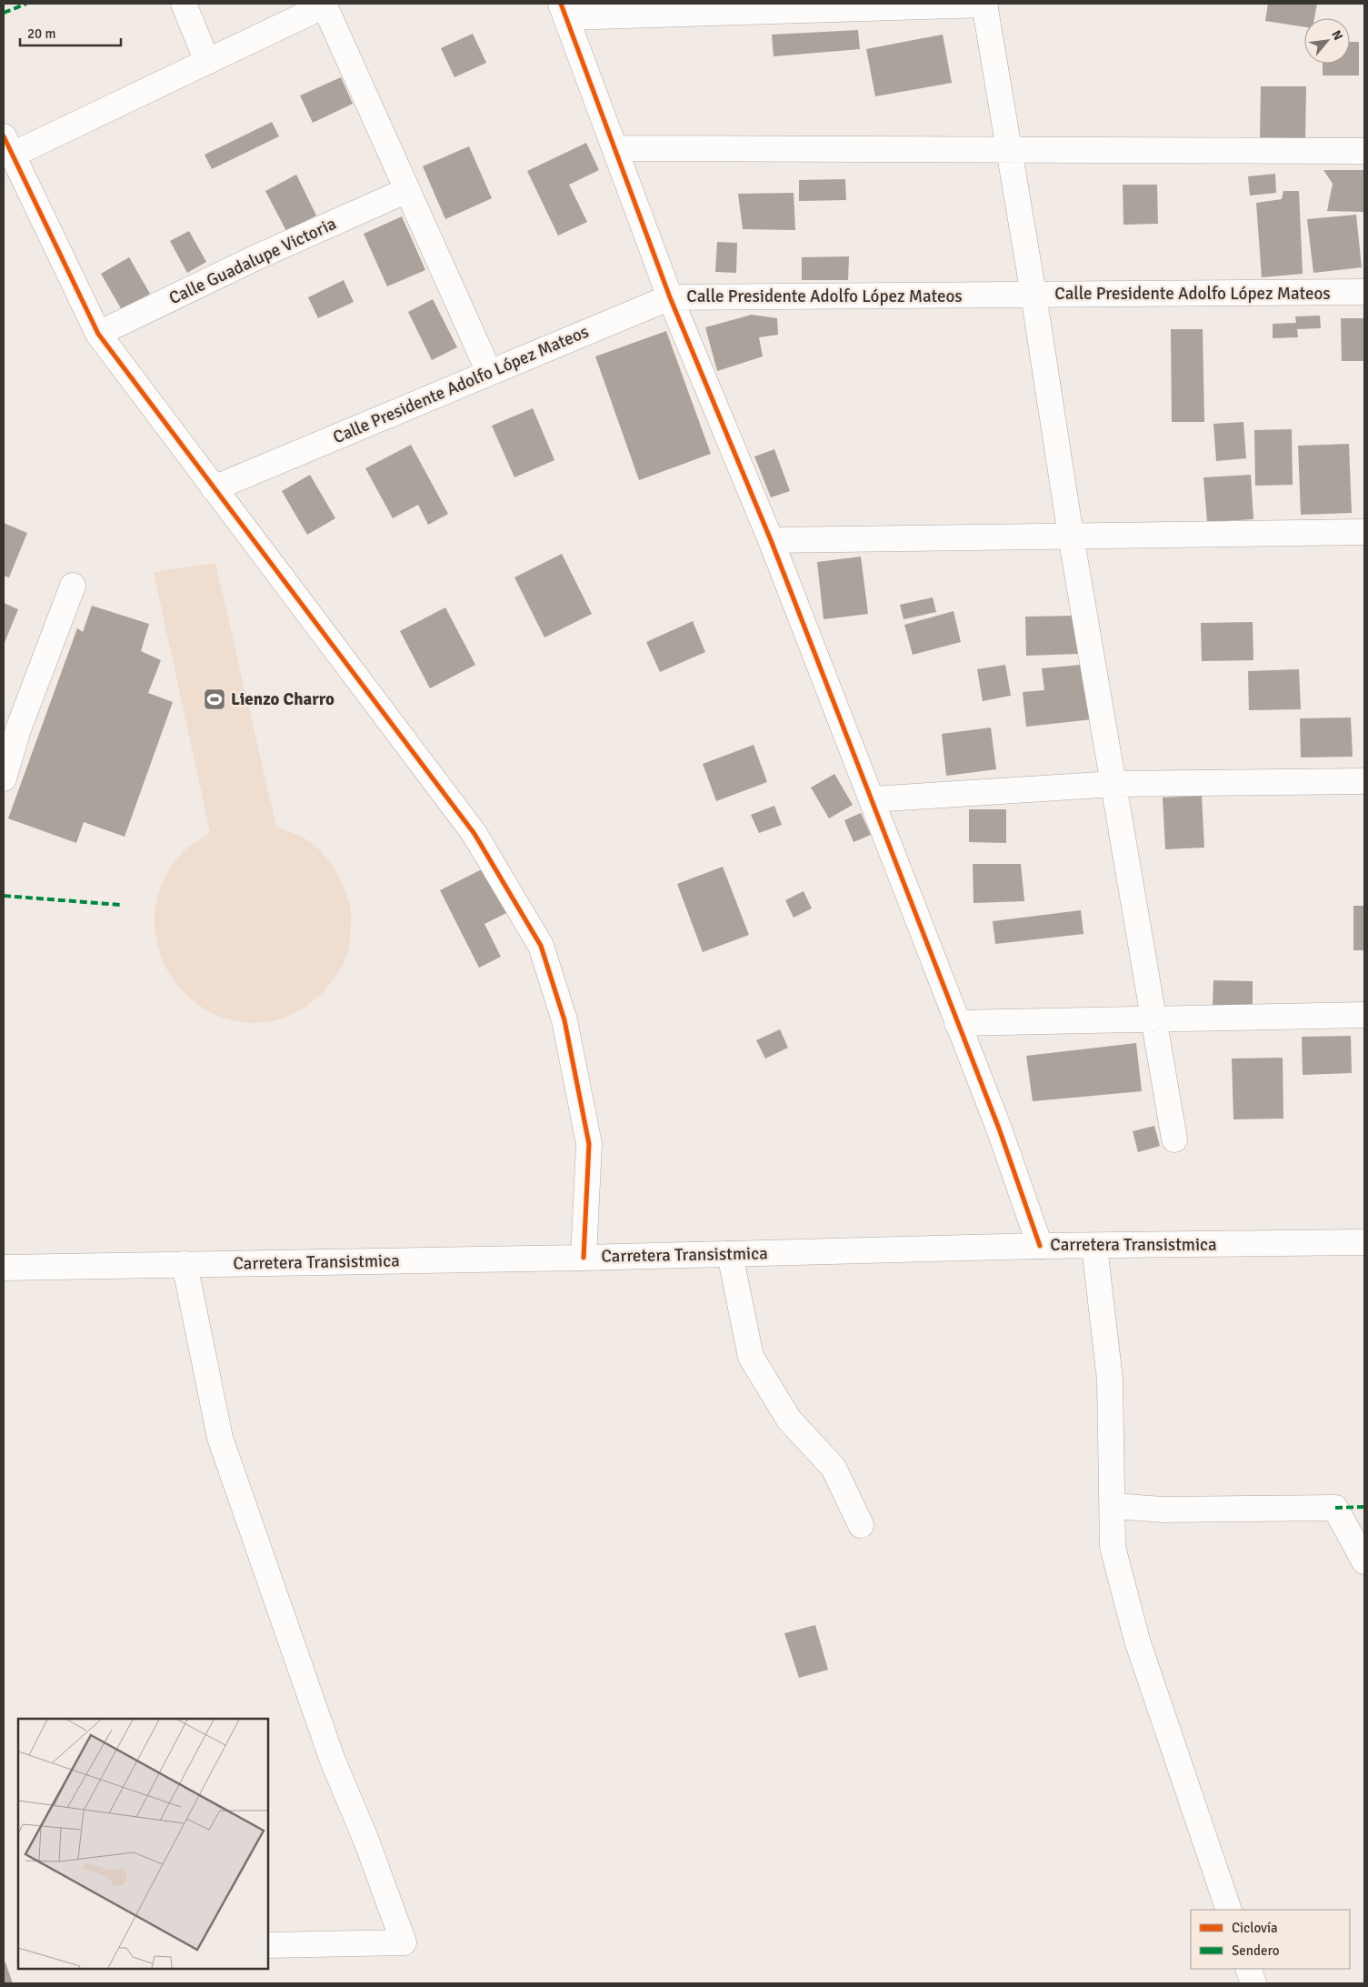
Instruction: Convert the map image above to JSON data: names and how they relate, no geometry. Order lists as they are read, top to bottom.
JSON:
{
  "streets": {
    "street": ["Calle Guadalupe Victoria", "Calle Presidente Adolfo López Mateos", "Carretera Transistmica"]
  },
  "places": {
    "sports": ["Lienzo Charro"]
  },
  "legend": ["Ciclovía", "Sendero"],
  "scale_bar": "20 m",
  "north": "top right"
}
